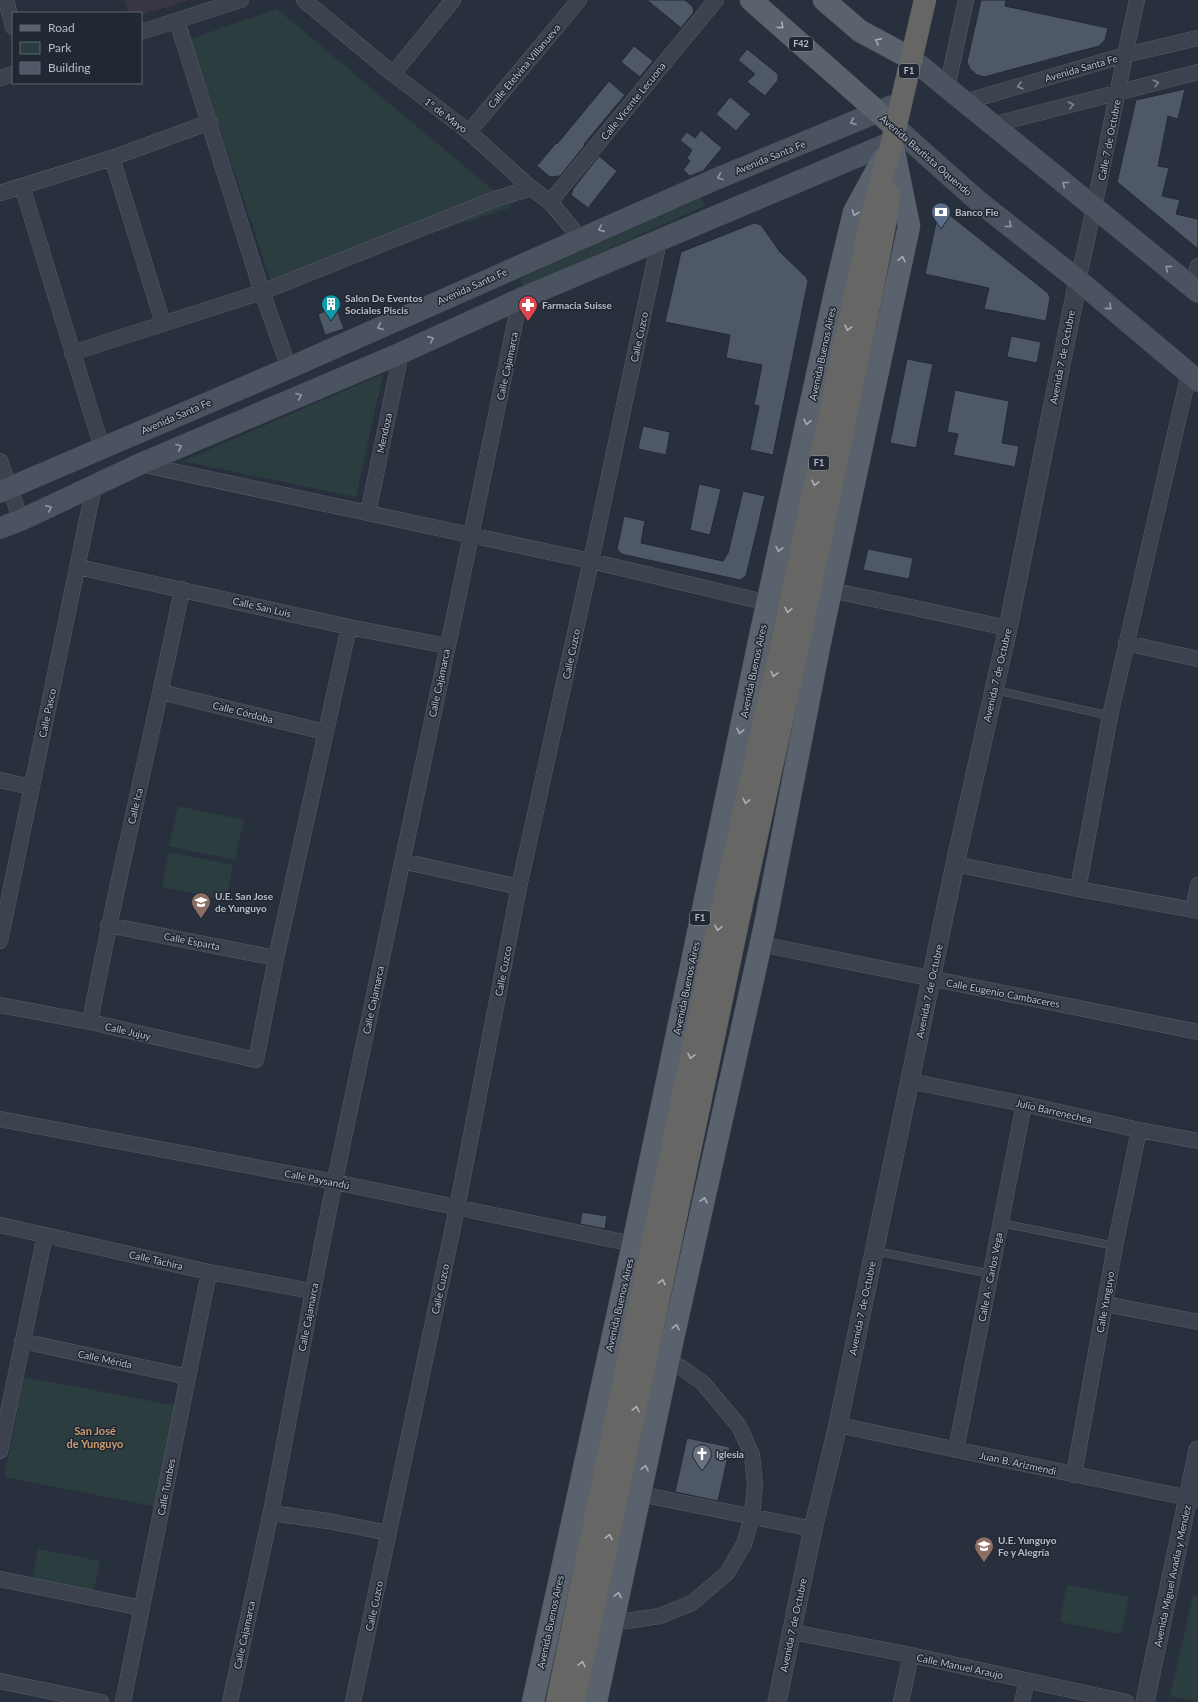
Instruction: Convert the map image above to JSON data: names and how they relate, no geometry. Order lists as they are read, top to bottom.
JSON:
{
  "streets": {
    "highway": ["F1", "Avenida Buenos Aires"],
    "main road": ["F42", "Avenida Santa Fe", "Avenida Bautista Oquendo"],
    "street": [
      "Calle Etelvina Villanueva",
      "Calle Vicente Lecuona",
      "1º de Mayo",
      "Calle 7 de Octubre",
      "Calle Cuzco",
      "Avenida 7 de Octubre",
      "Calle Cajamarca",
      "Mendoza",
      "Calle San Luis",
      "Calle Córdoba",
      "Calle Pasco",
      "Calle Ica",
      "Calle Esparta",
      "Calle Eugenio Cambaceres",
      "Calle Jujuy",
      "Julio Barrenechea",
      "Calle Paysandú",
      "Calle Táchira",
      "Calle A - Carlos Vega",
      "Calle Yunguyo",
      "Calle Mérida",
      "Juan B. Arizmendi",
      "Calle Tumbes",
      "Avenida Miguel Avadia y Mendez",
      "Calle Manuel Araujo"
    ]
  },
  "crossings": [
    ["Calle Etelvina Villanueva", "1º de Mayo"],
    ["Avenida Santa Fe", "1º de Mayo"],
    ["Avenida Santa Fe", "Calle 7 de Octubre"],
    ["Avenida Santa Fe", "Avenida Bautista Oquendo"],
    ["Avenida Santa Fe", "Avenida Buenos Aires"],
    ["Calle Vicente Lecuona", "1º de Mayo"],
    ["Calle 7 de Octubre", "Avenida Bautista Oquendo"],
    ["Calle 7 de Octubre", "Avenida 7 de Octubre"],
    ["Avenida Bautista Oquendo", "Avenida Buenos Aires"],
    ["Avenida Bautista Oquendo", "Avenida 7 de Octubre"],
    ["Calle Cuzco", "Calle Paysandú"],
    ["Avenida Buenos Aires", "Calle Eugenio Cambaceres"],
    ["Avenida Buenos Aires", "Calle Paysandú"],
    ["Avenida 7 de Octubre", "Calle Eugenio Cambaceres"],
    ["Avenida 7 de Octubre", "Julio Barrenechea"],
    ["Avenida 7 de Octubre", "Juan B. Arizmendi"],
    ["Avenida 7 de Octubre", "Calle Manuel Araujo"],
    ["Calle Cajamarca", "Calle San Luis"],
    ["Calle Cajamarca", "Calle Paysandú"],
    ["Calle Cajamarca", "Calle Táchira"],
    ["Calle San Luis", "Calle Pasco"],
    ["Calle San Luis", "Calle Ica"],
    ["Calle Córdoba", "Calle Ica"],
    ["Calle Ica", "Calle Esparta"],
    ["Calle Ica", "Calle Jujuy"],
    ["Calle Esparta", "Calle Jujuy"],
    ["Julio Barrenechea", "Calle A - Carlos Vega"],
    ["Julio Barrenechea", "Calle Yunguyo"],
    ["Calle Táchira", "Calle Tumbes"],
    ["Calle A - Carlos Vega", "Juan B. Arizmendi"],
    ["Calle Yunguyo", "Juan B. Arizmendi"],
    ["Calle Mérida", "Calle Tumbes"],
    ["Juan B. Arizmendi", "Avenida Miguel Avadia y Mendez"]
  ],
  "districts": ["San José de Yunguyo"],
  "places": {
    "bank": ["Banco Fie"],
    "building": ["Salon De Eventos Sociales Piscis"],
    "pharmacy": ["Farmacia Suisse"],
    "school or university": ["U.E. San Jose de Yunguyo", "U.E. Yunguyo Fe y Alegría"],
    "church": ["Iglesia"]
  },
  "legend": ["Road", "Park", "Building"]
}
